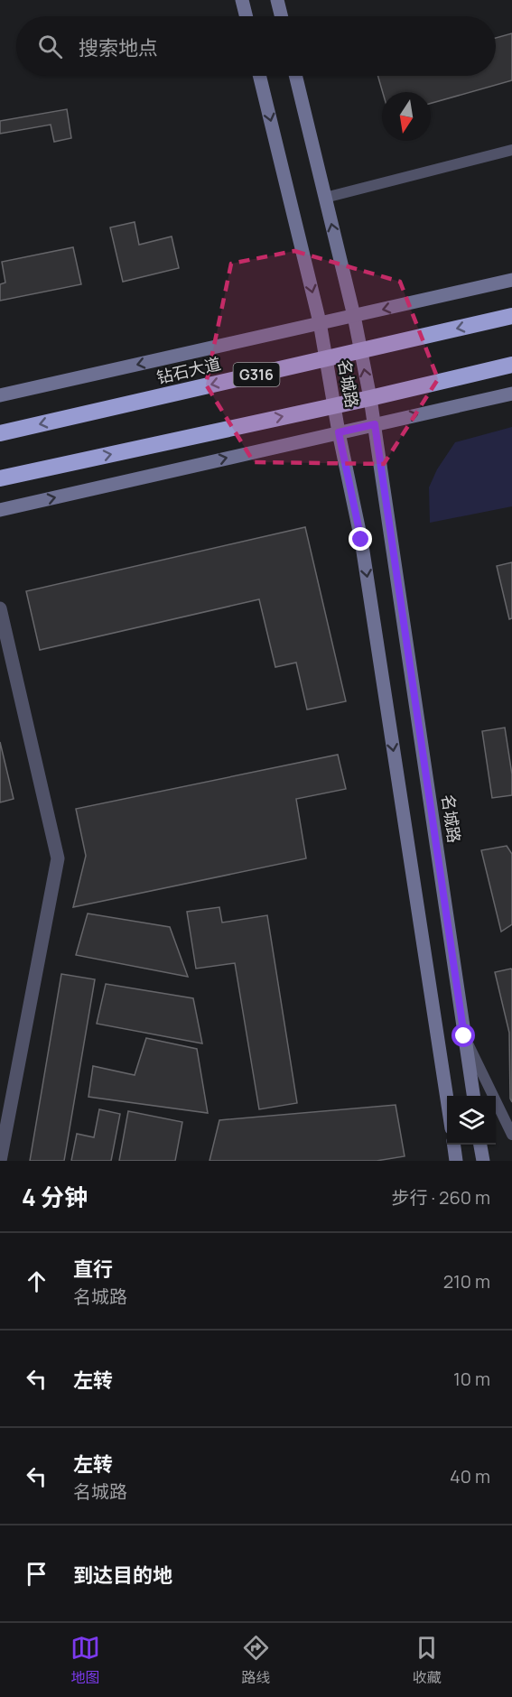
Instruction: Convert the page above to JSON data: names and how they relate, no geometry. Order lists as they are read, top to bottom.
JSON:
{
  "streets": {
    "highway": ["钻石大道", "G316"],
    "main road": ["名城路"]
  },
  "crossings": [
    ["钻石大道", "名城路"]
  ],
  "north": "bottom",
  "page": {
    "search": "搜索地点",
    "heading": ["4 分钟", "步行 · 260 m"],
    "list": [
      ["直行", "名城路", "210 m"],
      ["左转", "10 m"],
      ["左转", "名城路", "40 m"],
      "到达目的地"
    ],
    "nav": ["地图", "路线", "收藏"]
  }
}
